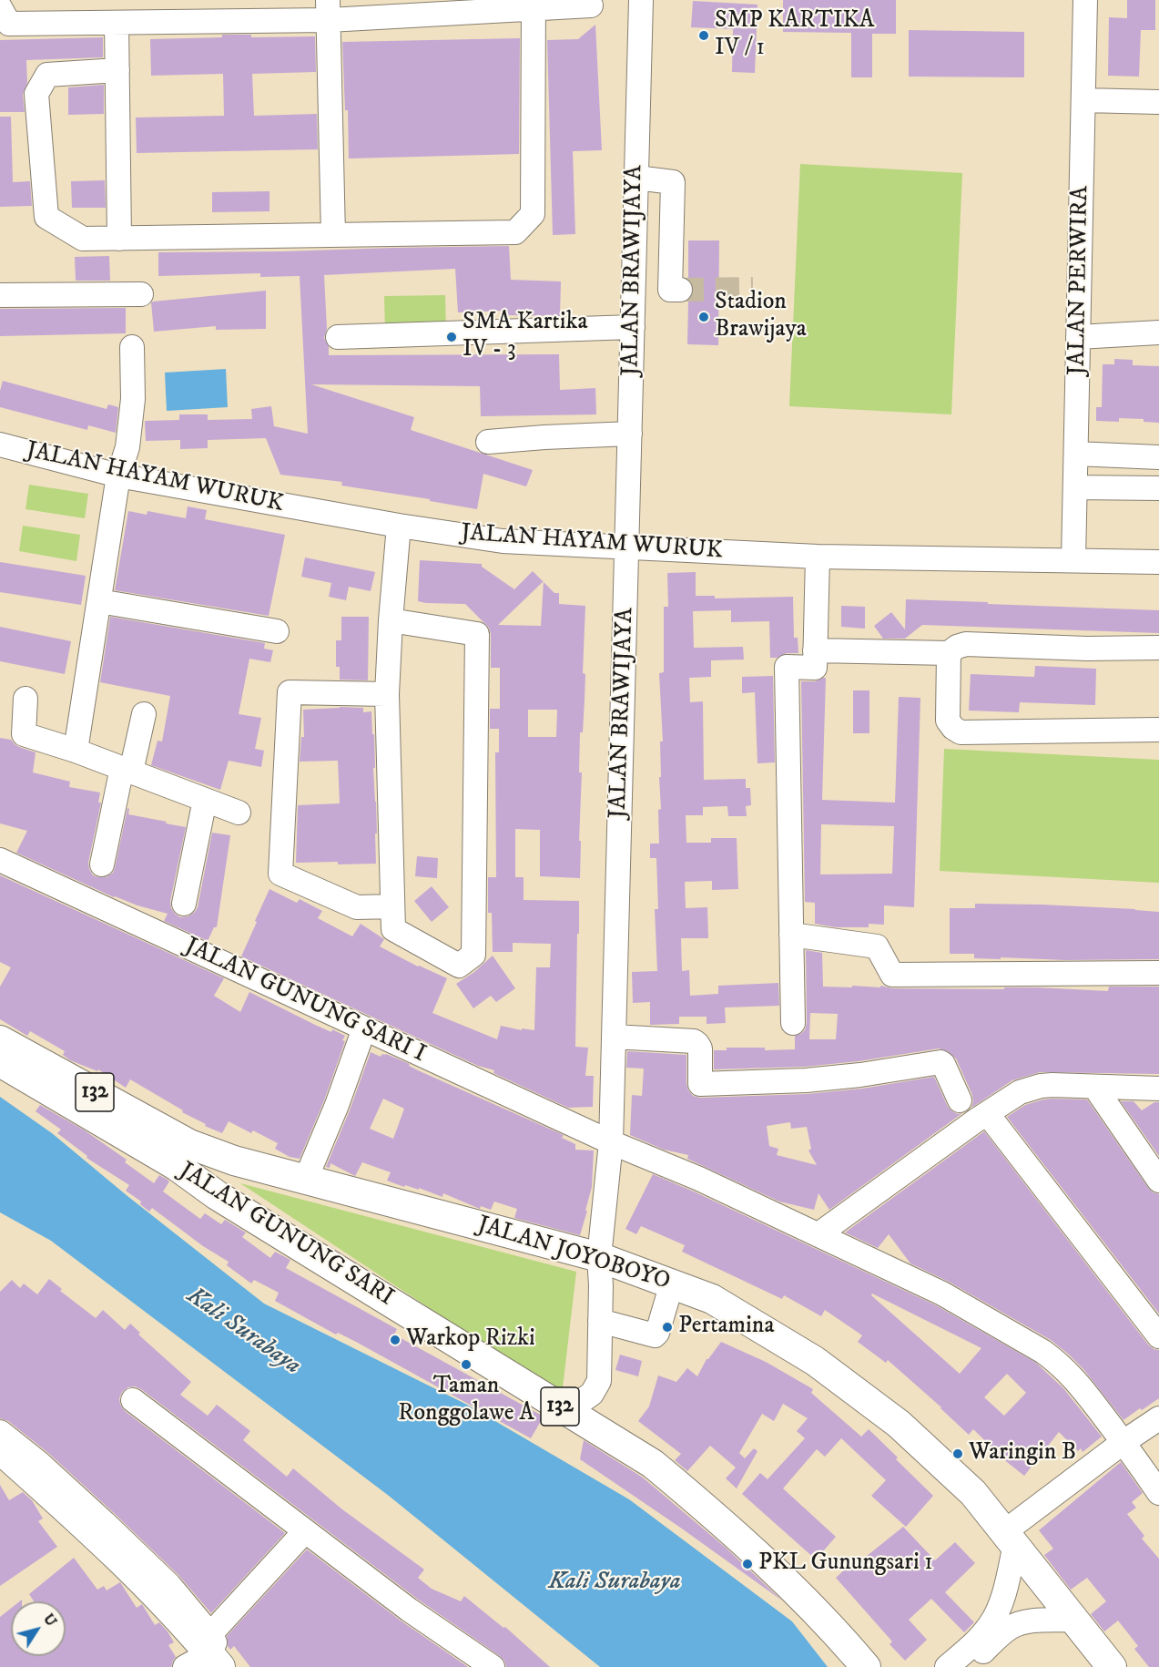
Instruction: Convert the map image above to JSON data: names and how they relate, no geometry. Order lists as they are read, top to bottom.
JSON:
{
  "streets": {
    "main road": ["132", "JALAN GUNUNG SARI", "JALAN JOYOBOYO"],
    "street": [
      "JALAN BRAWIJAYA",
      "JALAN PERWIRA",
      "JALAN HAYAM WURUK",
      "JALAN GUNUNG SARI I"
    ]
  },
  "crossings": [
    ["JALAN BRAWIJAYA", "JALAN HAYAM WURUK"],
    ["JALAN BRAWIJAYA", "JALAN GUNUNG SARI I"],
    ["JALAN BRAWIJAYA", "JALAN GUNUNG SARI"],
    ["JALAN BRAWIJAYA", "JALAN JOYOBOYO"],
    ["JALAN PERWIRA", "JALAN HAYAM WURUK"],
    ["JALAN GUNUNG SARI", "JALAN JOYOBOYO"]
  ],
  "water": ["Kali Surabaya"],
  "places": [
    "SMP KARTIKA IV / 1",
    "Stadion Brawijaya",
    "SMA Kartika IV - 3",
    "Pertamina",
    "Warkop Rizki",
    "Taman Ronggolawe A",
    "Waringin B",
    "PKL Gunungsari 1"
  ],
  "north": "top right"
}
